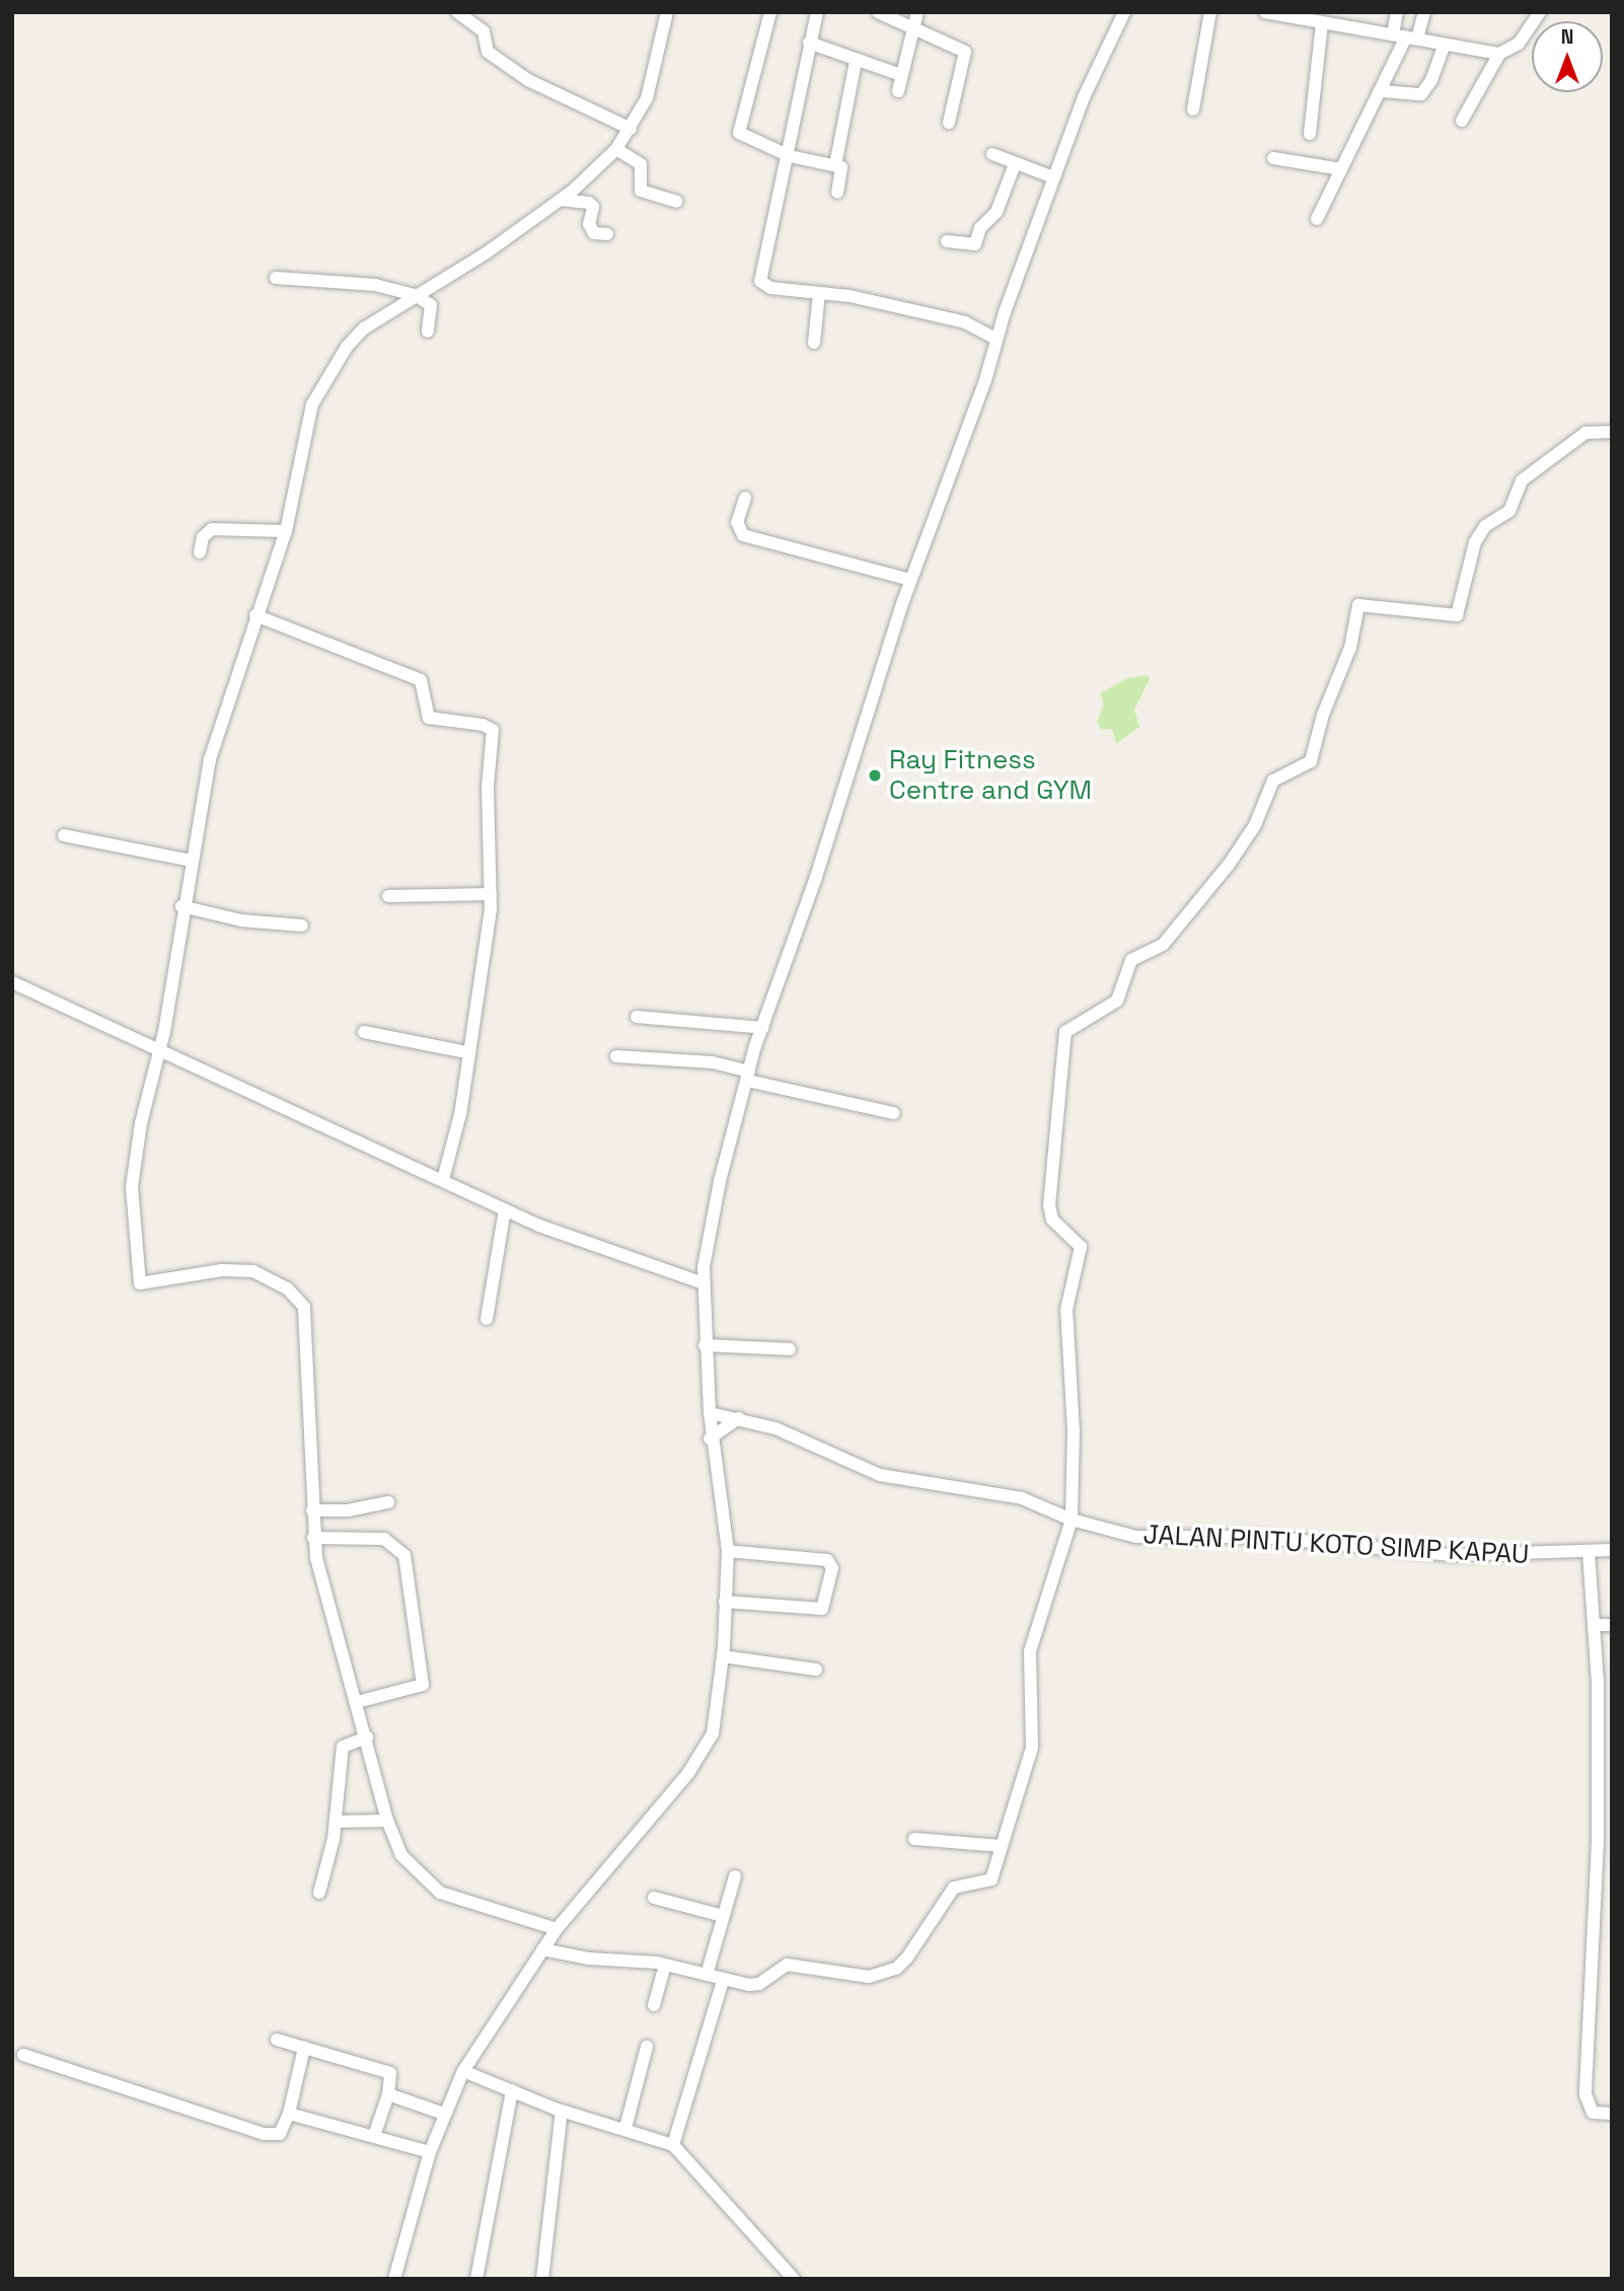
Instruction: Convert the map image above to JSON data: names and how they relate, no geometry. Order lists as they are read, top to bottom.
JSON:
{
  "streets": {
    "street": ["JALAN PINTU KOTO SIMP KAPAU"]
  },
  "places": ["Ray Fitness Centre and GYM"],
  "north": "top"
}
